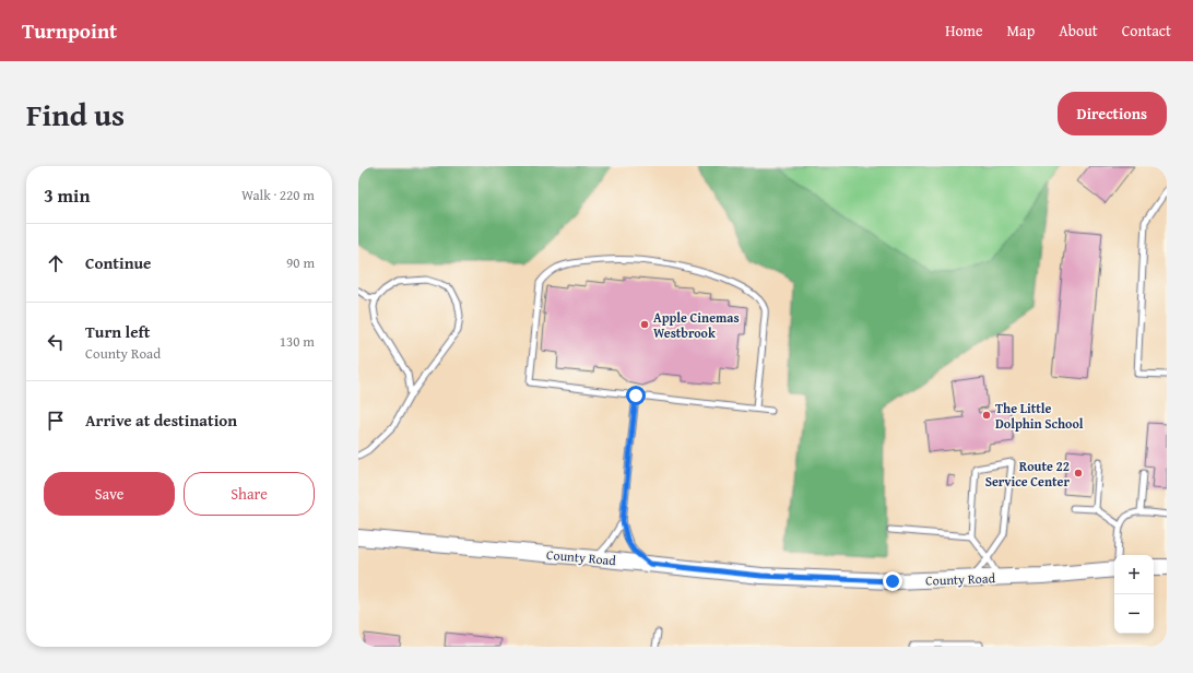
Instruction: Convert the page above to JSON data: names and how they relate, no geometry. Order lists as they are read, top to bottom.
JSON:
{
  "streets": {
    "main road": ["County Road"]
  },
  "places": ["Apple Cinemas Westbrook", "The Little Dolphin School", "Route 22 Service Center"],
  "page": {
    "header": "Turnpoint",
    "nav": [
      "Home",
      "Map",
      "About",
      "Contact"
    ],
    "title": "Find us",
    "buttons": [
      "Directions",
      ["Save", "Share"]
    ],
    "heading": ["3 min", "Walk · 220 m"],
    "list": [
      ["Continue", "90 m"],
      ["Turn left", "County Road", "130 m"],
      "Arrive at destination"
    ],
    "map_buttons": ["+", "−"]
  }
}
